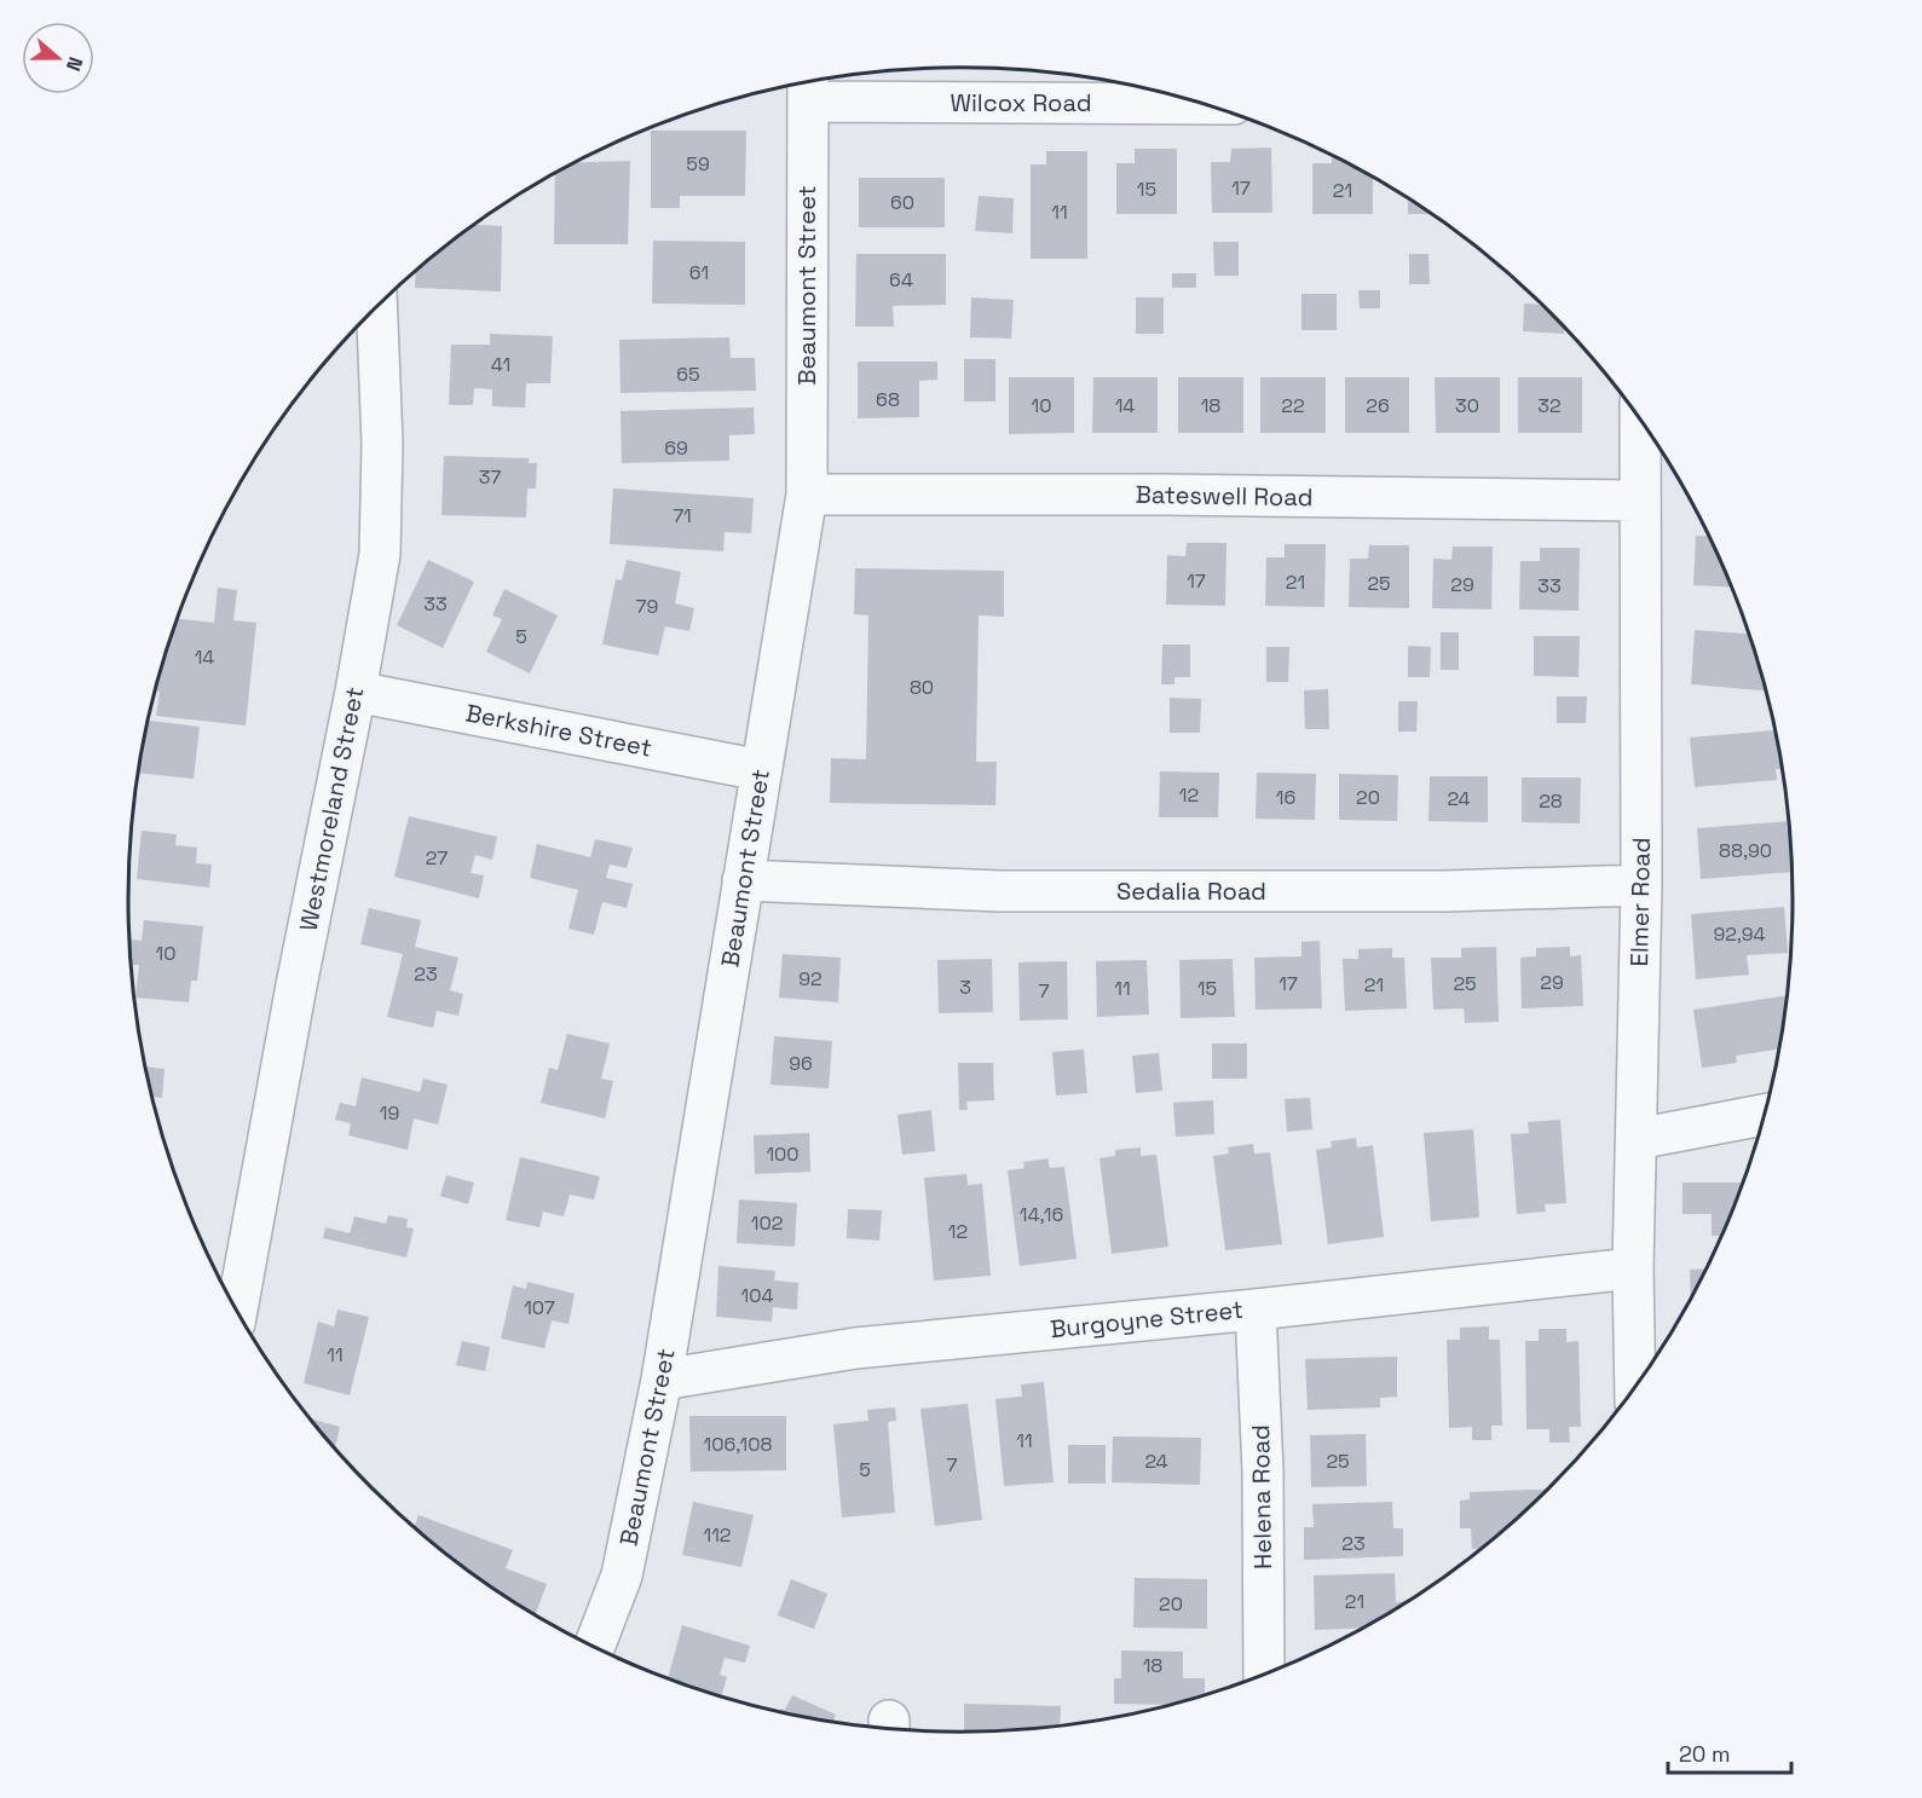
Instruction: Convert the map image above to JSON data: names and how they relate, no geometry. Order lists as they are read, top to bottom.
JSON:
{
  "streets": {
    "street": [
      "Wilcox Road",
      "Beaumont Street",
      "Bateswell Road",
      "Berkshire Street",
      "Westmoreland Street",
      "Sedalia Road",
      "Elmer Road",
      "Burgoyne Street",
      "Helena Road"
    ]
  },
  "crossings": [
    ["Wilcox Road", "Beaumont Street"],
    ["Beaumont Street", "Bateswell Road"],
    ["Beaumont Street", "Berkshire Street"],
    ["Beaumont Street", "Sedalia Road"],
    ["Beaumont Street", "Burgoyne Street"],
    ["Bateswell Road", "Elmer Road"],
    ["Berkshire Street", "Westmoreland Street"],
    ["Sedalia Road", "Elmer Road"],
    ["Elmer Road", "Burgoyne Street"],
    ["Burgoyne Street", "Helena Road"]
  ],
  "house_numbers": [
    "59",
    "17",
    "15",
    "21",
    "60",
    "11",
    "61",
    "64",
    "41",
    "65",
    "68",
    "10",
    "14",
    "18",
    "22",
    "26",
    "30",
    "32",
    "69",
    "37",
    "71",
    "17",
    "21",
    "25",
    "29",
    "33",
    "33",
    "79",
    "5",
    "14",
    "80",
    "12",
    "16",
    "20",
    "24",
    "28",
    "88,90",
    "27",
    "92,94",
    "10",
    "23",
    "92",
    "29",
    "17",
    "25",
    "21",
    "3",
    "11",
    "15",
    "7",
    "96",
    "19",
    "100",
    "14,16",
    "102",
    "12",
    "104",
    "107",
    "11",
    "11",
    "106,108",
    "24",
    "25",
    "7",
    "5",
    "112",
    "23",
    "21",
    "20",
    "18"
  ],
  "scale_bar": "20 m",
  "north": "right"
}
